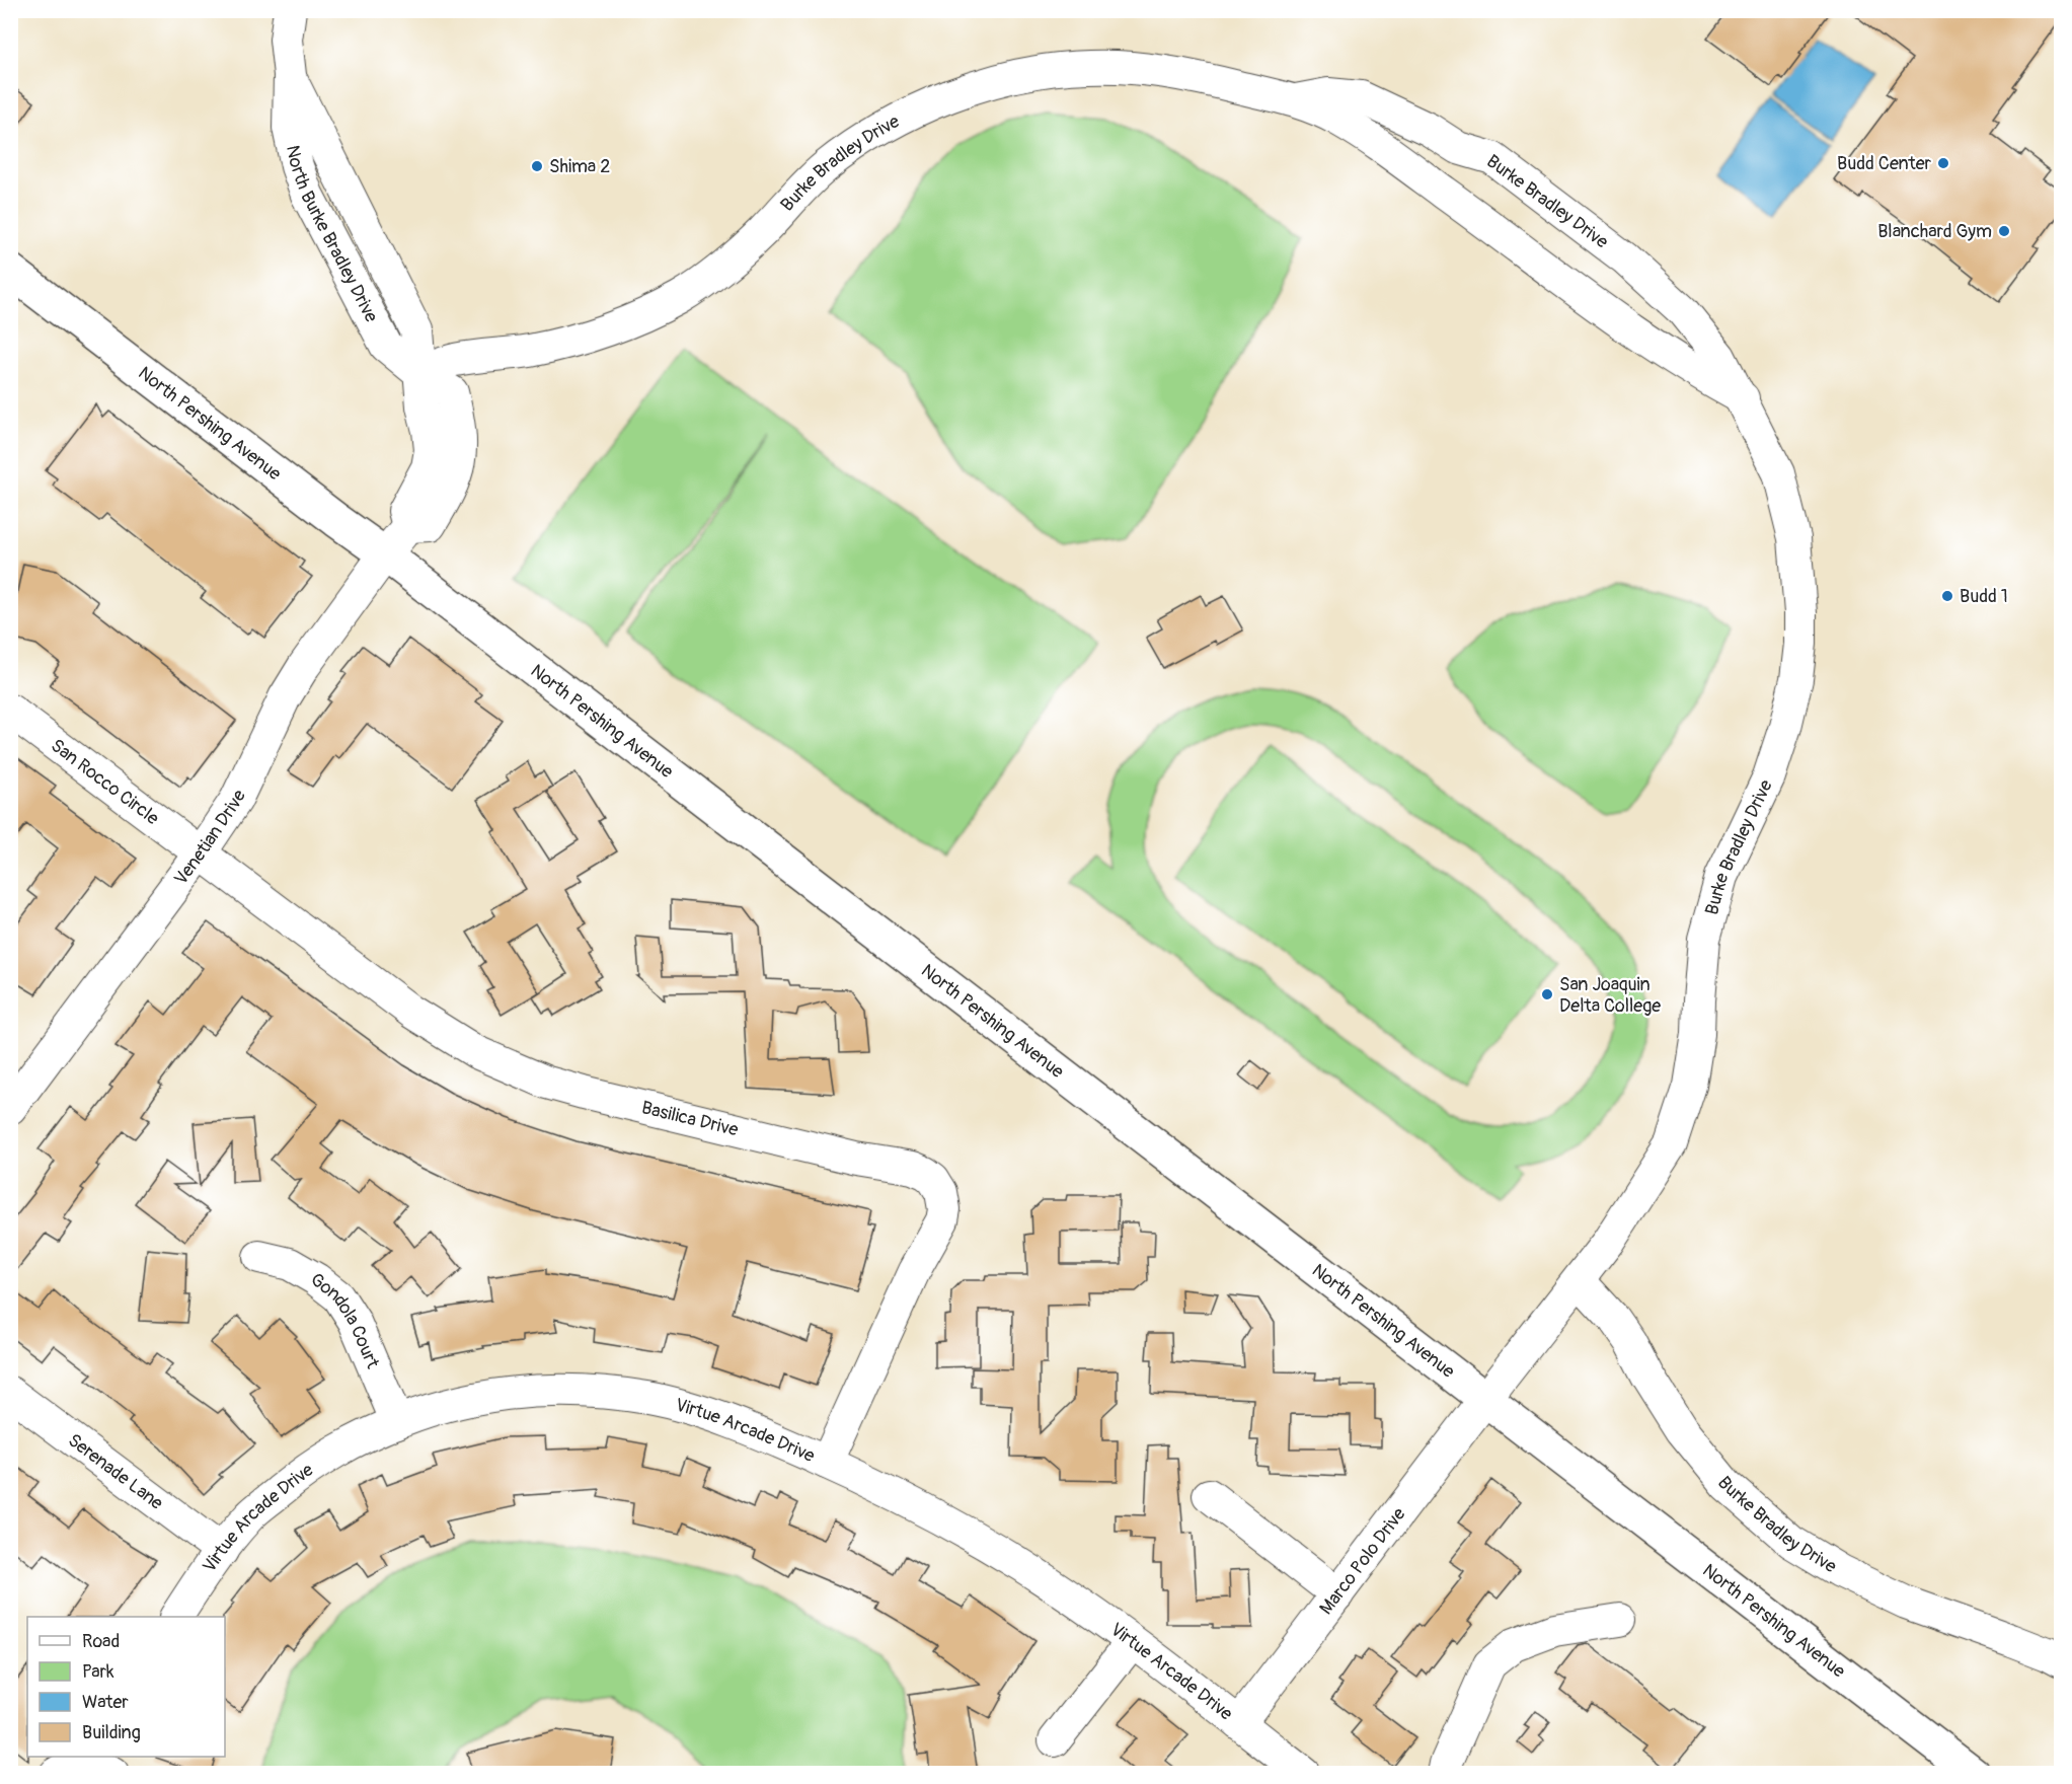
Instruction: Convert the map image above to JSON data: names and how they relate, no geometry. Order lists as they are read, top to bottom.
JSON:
{
  "streets": {
    "main road": ["North Pershing Avenue"],
    "street": [
      "Burke Bradley Drive",
      "North Burke Bradley Drive",
      "San Rocco Circle",
      "Venetian Drive",
      "Basilica Drive",
      "Gondola Court",
      "Virtue Arcade Drive",
      "Serenade Lane",
      "Marco Polo Drive"
    ]
  },
  "crossings": [
    ["Burke Bradley Drive", "North Burke Bradley Drive"],
    ["Burke Bradley Drive", "North Pershing Avenue"],
    ["Burke Bradley Drive", "Marco Polo Drive"],
    ["North Burke Bradley Drive", "North Pershing Avenue"],
    ["North Burke Bradley Drive", "Venetian Drive"],
    ["North Pershing Avenue", "Venetian Drive"],
    ["North Pershing Avenue", "Marco Polo Drive"],
    ["San Rocco Circle", "Venetian Drive"],
    ["San Rocco Circle", "Basilica Drive"],
    ["Venetian Drive", "Basilica Drive"],
    ["Basilica Drive", "Virtue Arcade Drive"],
    ["Gondola Court", "Virtue Arcade Drive"],
    ["Virtue Arcade Drive", "Serenade Lane"],
    ["Virtue Arcade Drive", "Marco Polo Drive"]
  ],
  "places": [
    "Budd Center",
    "Shima 2",
    "Blanchard Gym",
    "Budd 1",
    "San Joaquin Delta College"
  ],
  "legend": [
    "Road",
    "Park",
    "Water",
    "Building"
  ]
}
